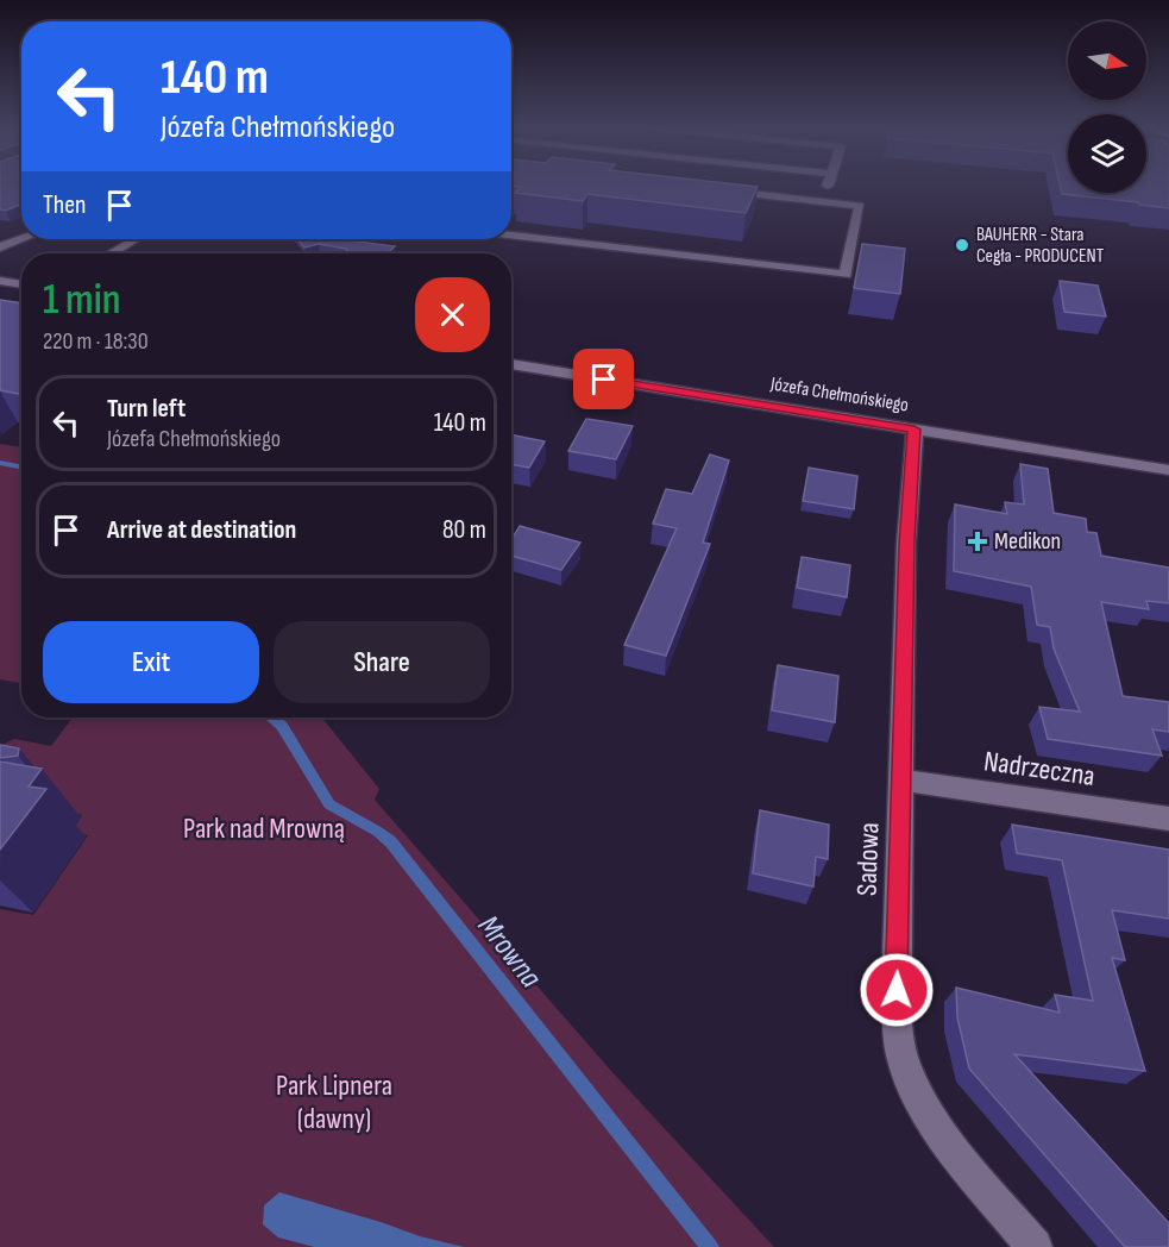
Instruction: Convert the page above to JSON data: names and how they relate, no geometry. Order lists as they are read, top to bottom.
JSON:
{
  "streets": {
    "street": ["Józefa Chełmońskiego", "Nadrzeczna", "Sadowa"]
  },
  "crossings": [
    ["Józefa Chełmońskiego", "Sadowa"],
    ["Nadrzeczna", "Sadowa"]
  ],
  "water": ["Mrowna"],
  "parks": ["Park nad Mrowną", "Park Lipnera (dawny)"],
  "places": {
    "other": ["BAUHERR - Stara Cegła - PRODUCENT"],
    "health": ["Medikon"]
  },
  "north": "right",
  "page": {
    "turn": ["140 m", "Józefa Chełmońskiego"],
    "then": "Then",
    "heading": ["1 min", "220 m · 18:30"],
    "list": [
      {
        "name": "Turn left",
        "note": "Józefa Chełmońskiego",
        "value": "140 m"
      },
      {
        "name": "Arrive at destination",
        "value": "80 m"
      }
    ],
    "buttons": ["Exit", "Share"]
  }
}
